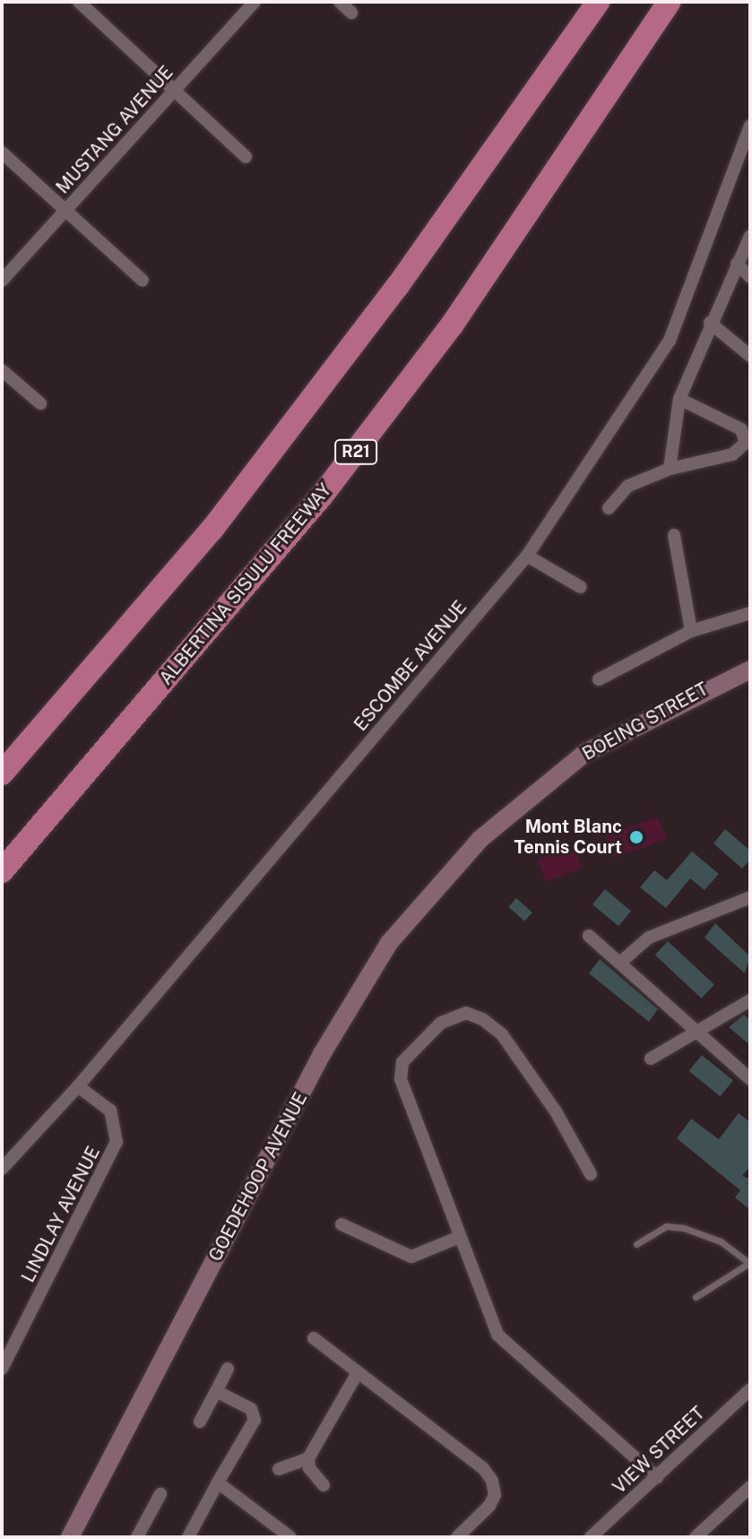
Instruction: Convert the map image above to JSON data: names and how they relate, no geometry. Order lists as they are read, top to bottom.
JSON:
{
  "streets": {
    "highway": ["R21", "ALBERTINA SISULU FREEWAY"],
    "main road": ["BOEING STREET", "GOEDEHOOP AVENUE"],
    "street": [
      "MUSTANG AVENUE",
      "ESCOMBE AVENUE",
      "LINDLAY AVENUE",
      "VIEW STREET"
    ]
  },
  "crossings": [
    ["ESCOMBE AVENUE", "LINDLAY AVENUE"],
    ["BOEING STREET", "GOEDEHOOP AVENUE"]
  ],
  "places": ["Mont Blanc Tennis Court"]
}
